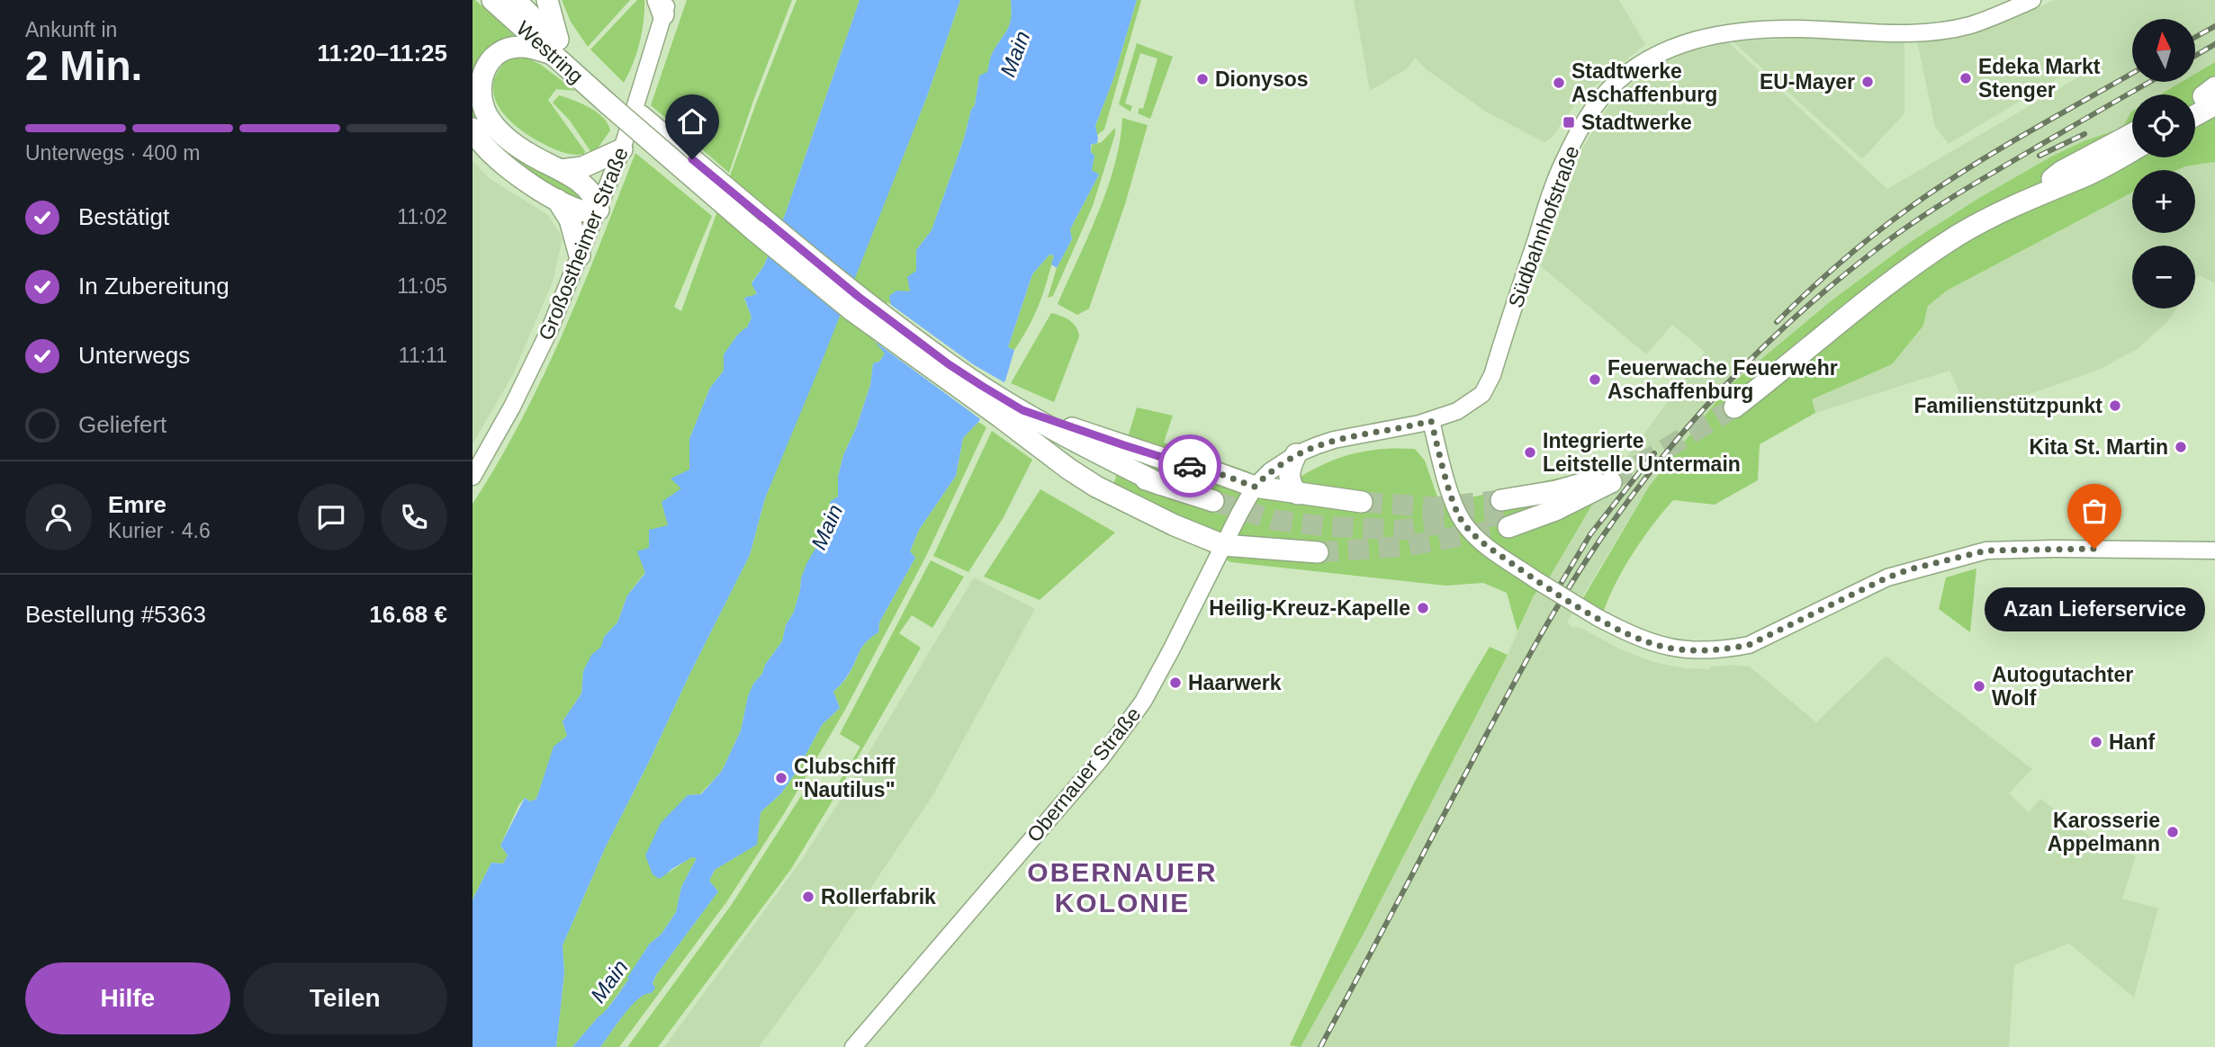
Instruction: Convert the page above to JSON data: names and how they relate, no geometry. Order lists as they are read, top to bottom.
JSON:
{
  "streets": {
    "highway": ["Westring"],
    "street": ["Südbahnhofstraße", "Großostheimer Straße", "Obernauer Straße"]
  },
  "crossings": [
    ["Südbahnhofstraße", "Obernauer Straße"]
  ],
  "districts": ["OBERNAUER KOLONIE"],
  "water": ["Main"],
  "places": {
    "other": [
      "Edeka Markt Stenger",
      "Dionysos",
      "EU-Mayer",
      "Stadtwerke Aschaffenburg",
      "Feuerwache Feuerwehr Aschaffenburg",
      "Familienstützpunkt",
      "Kita St. Martin",
      "Integrierte Leitstelle Untermain",
      "Azan Lieferservice",
      "Heilig-Kreuz-Kapelle",
      "Haarwerk",
      "Autogutachter Wolf",
      "Hanf",
      "Clubschiff \"Nautilus\"",
      "Karosserie Appelmann",
      "Rollerfabrik"
    ],
    "transit": ["Stadtwerke"]
  },
  "north": "top",
  "page": {
    "heading": ["2 Min.", "Ankunft in", "11:20–11:25"],
    "panel": [
      "Emre",
      "Kurier · 4.6",
      "Bestellung #5363",
      "16.68 €"
    ],
    "map_buttons": ["+", "−"],
    "bar": "Unterwegs · 400 m",
    "list": [
      ["Bestätigt", "11:02"],
      ["In Zubereitung", "11:05"],
      ["Unterwegs", "11:11"],
      "Geliefert"
    ],
    "bubble": "Azan Lieferservice",
    "buttons": ["Hilfe", "Teilen"]
  }
}
